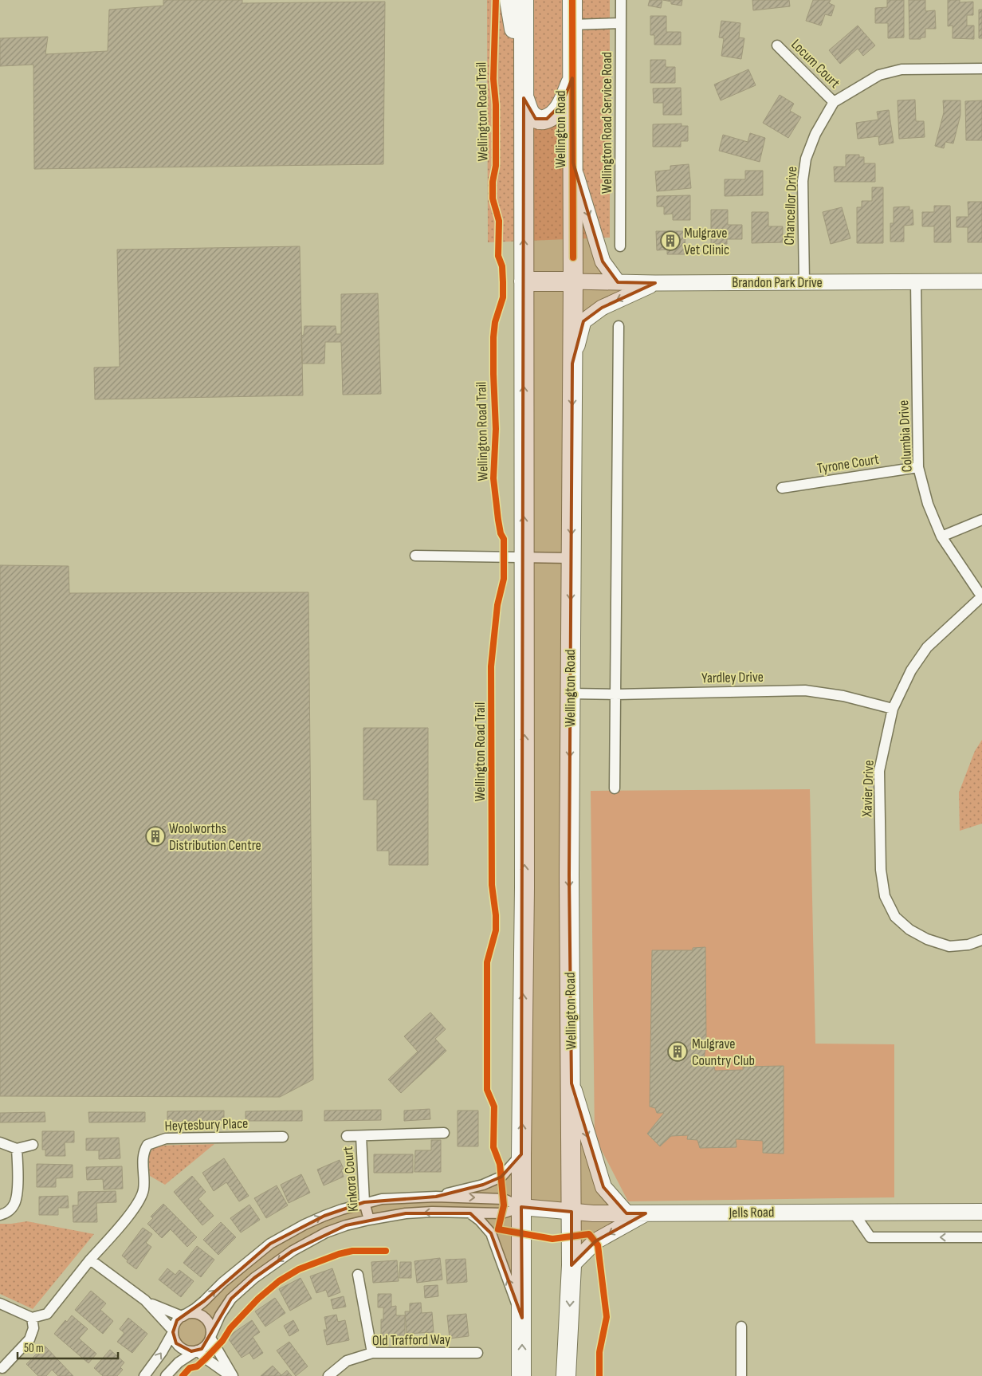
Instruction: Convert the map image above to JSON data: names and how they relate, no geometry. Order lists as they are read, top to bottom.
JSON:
{
  "streets": {
    "highway": ["Wellington Road"],
    "main road": ["Jells Road"],
    "street": [
      "Locum Court",
      "Wellington Road Service Road",
      "Chancellor Drive",
      "Brandon Park Drive",
      "Columbia Drive",
      "Tyrone Court",
      "Yardley Drive",
      "Xavier Drive",
      "Heytesbury Place",
      "Kinkora Court",
      "Old Trafford Way"
    ],
    "cycle path": ["Wellington Road Trail"]
  },
  "crossings": [
    ["Locum Court", "Chancellor Drive"],
    ["Wellington Road", "Brandon Park Drive"],
    ["Wellington Road", "Yardley Drive"],
    ["Wellington Road", "Jells Road"],
    ["Chancellor Drive", "Brandon Park Drive"],
    ["Brandon Park Drive", "Columbia Drive"],
    ["Columbia Drive", "Tyrone Court"],
    ["Columbia Drive", "Xavier Drive"],
    ["Yardley Drive", "Xavier Drive"]
  ],
  "places": {
    "building": ["Mulgrave Vet Clinic", "Woolworths Distribution Centre", "Mulgrave Country Club"]
  },
  "scale_bar": "50 m"
}
